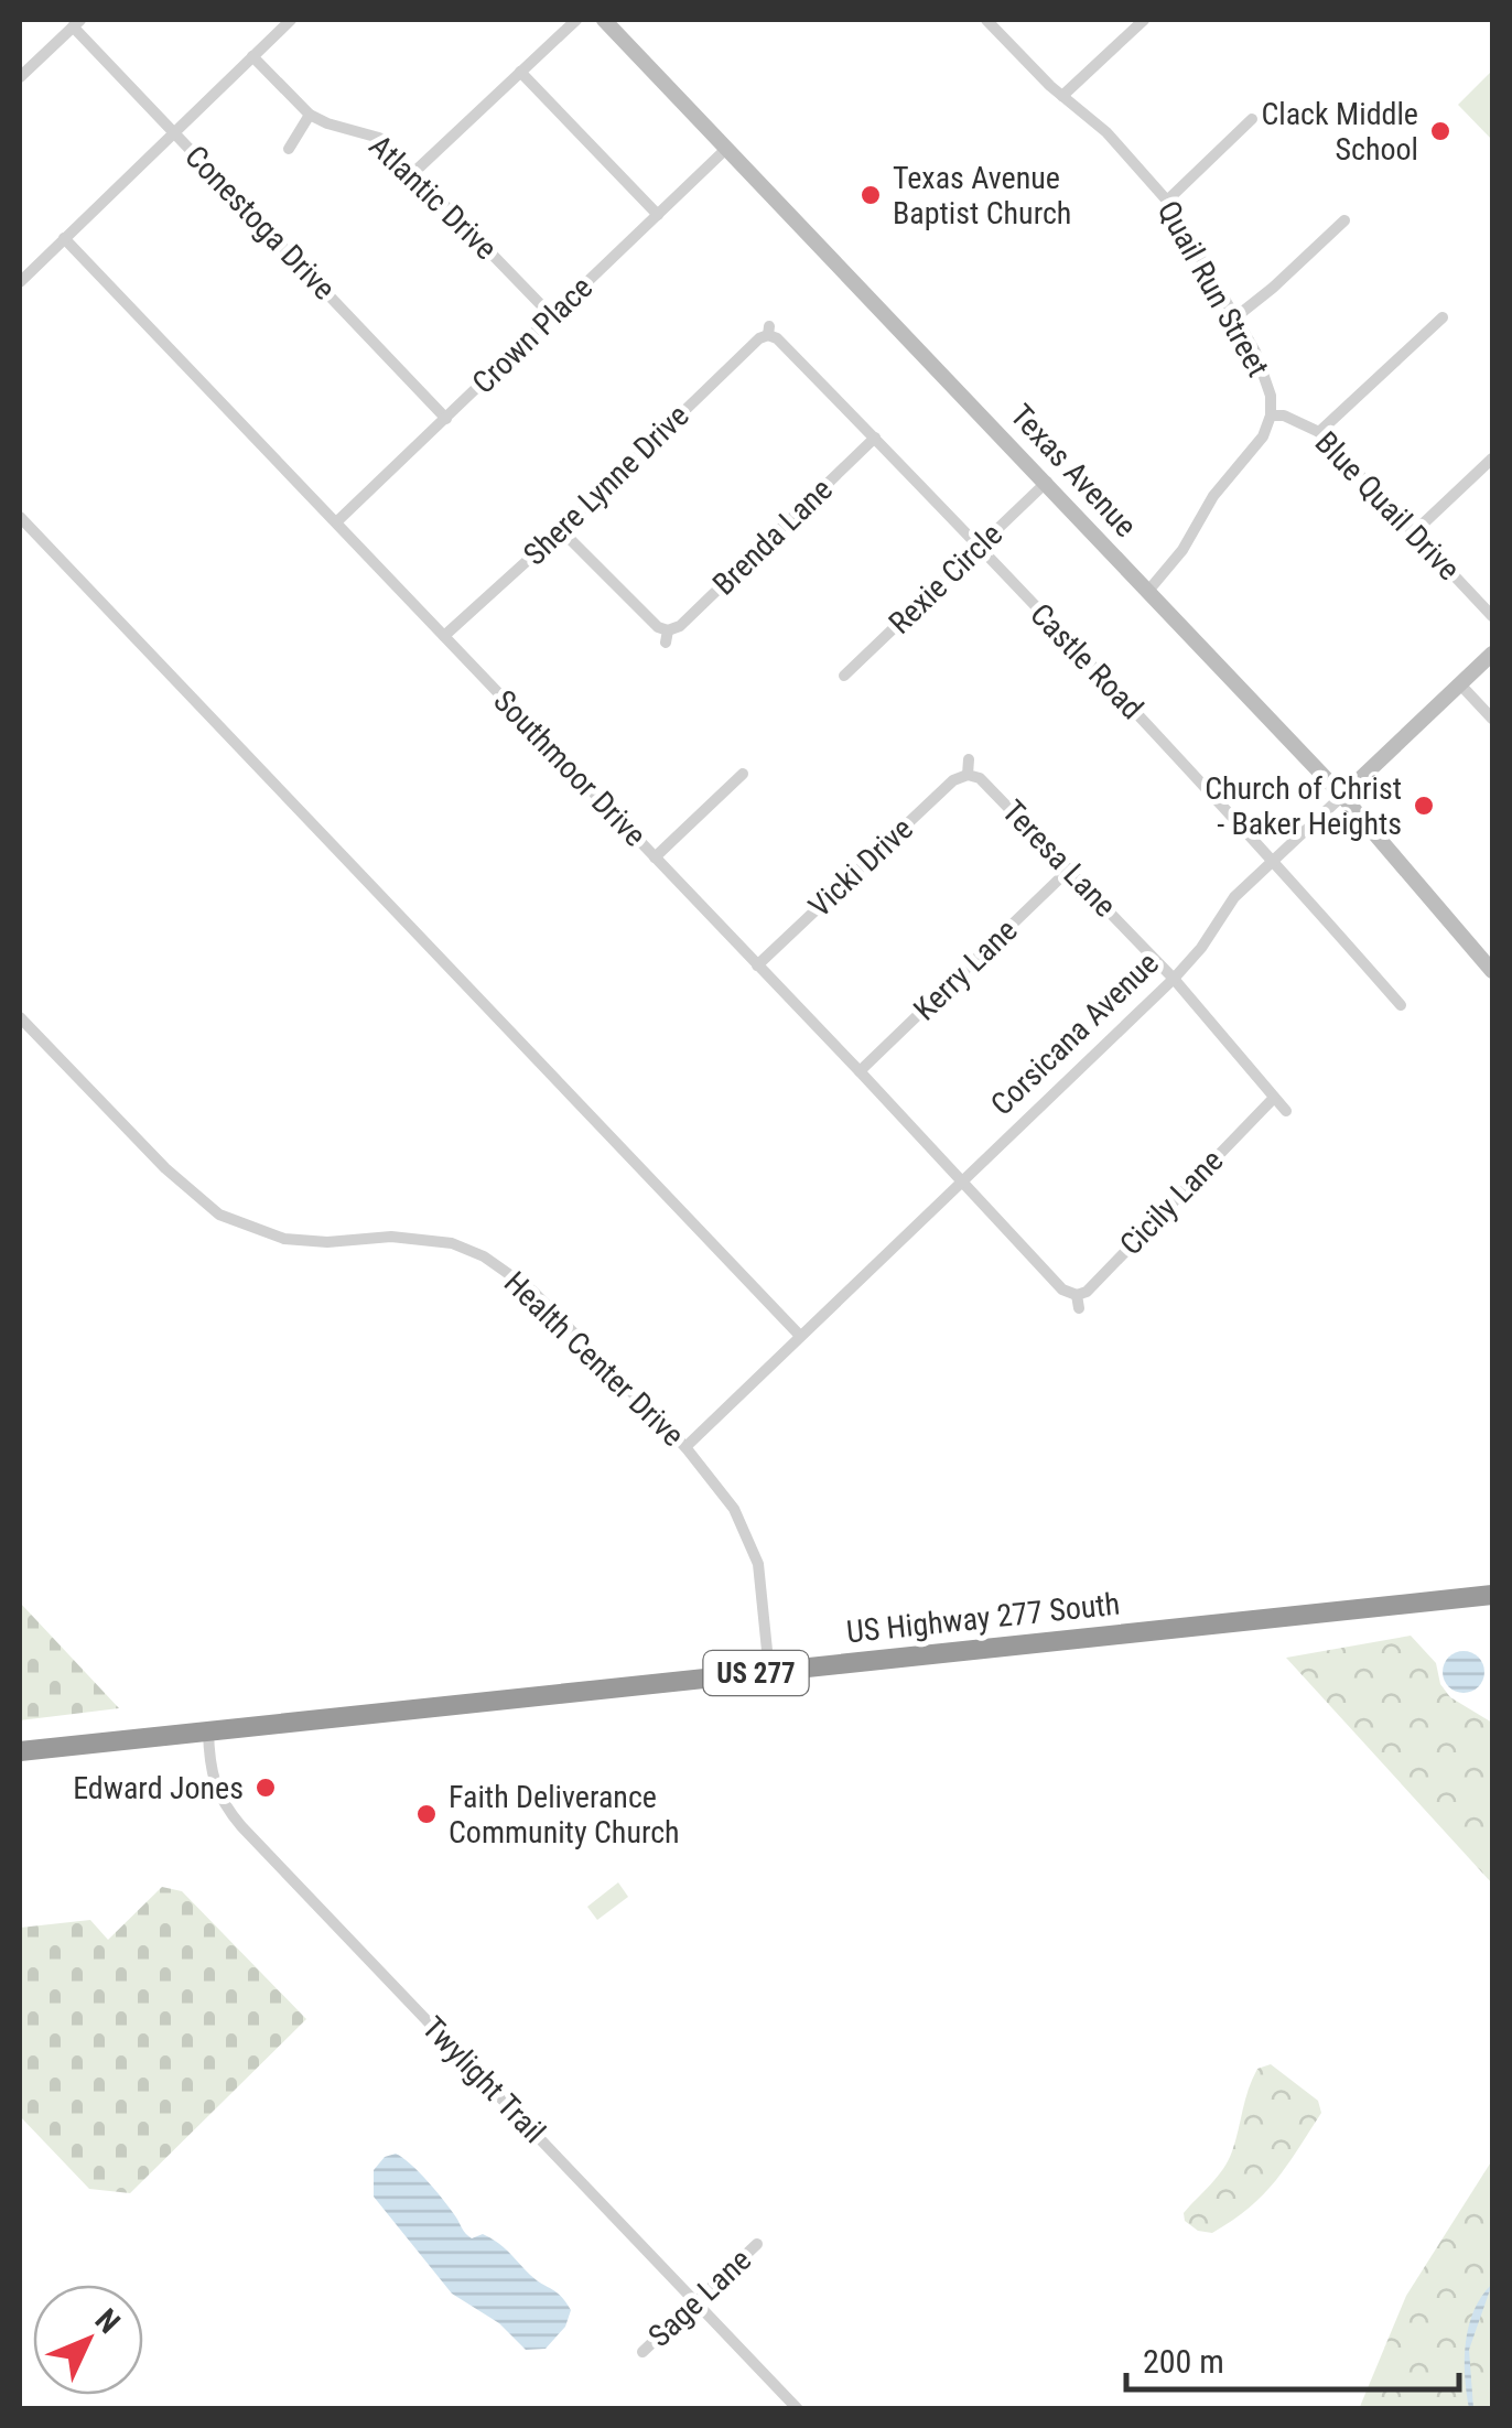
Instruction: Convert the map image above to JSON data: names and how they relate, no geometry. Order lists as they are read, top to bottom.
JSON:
{
  "streets": {
    "highway": ["US Highway 277 South", "US 277"],
    "street": [
      "Atlantic Drive",
      "Conestoga Drive",
      "Quail Run Street",
      "Crown Place",
      "Texas Avenue",
      "Shere Lynne Drive",
      "Blue Quail Drive",
      "Brenda Lane",
      "Rexie Circle",
      "Castle Road",
      "Southmoor Drive",
      "Teresa Lane",
      "Vicki Drive",
      "Kerry Lane",
      "Corsicana Avenue",
      "Cicily Lane",
      "Health Center Drive",
      "Twylight Trail",
      "Sage Lane"
    ]
  },
  "crossings": [
    ["Atlantic Drive", "Crown Place"],
    ["Conestoga Drive", "Crown Place"],
    ["Quail Run Street", "Texas Avenue"],
    ["Quail Run Street", "Blue Quail Drive"],
    ["Crown Place", "Texas Avenue"],
    ["Crown Place", "Southmoor Drive"],
    ["Texas Avenue", "Rexie Circle"],
    ["Texas Avenue", "Corsicana Avenue"],
    ["Shere Lynne Drive", "Brenda Lane"],
    ["Shere Lynne Drive", "Castle Road"],
    ["Shere Lynne Drive", "Southmoor Drive"],
    ["Brenda Lane", "Castle Road"],
    ["Rexie Circle", "Castle Road"],
    ["Castle Road", "Corsicana Avenue"],
    ["Southmoor Drive", "Vicki Drive"],
    ["Southmoor Drive", "Kerry Lane"],
    ["Southmoor Drive", "Corsicana Avenue"],
    ["Southmoor Drive", "Cicily Lane"],
    ["Teresa Lane", "Vicki Drive"],
    ["Teresa Lane", "Kerry Lane"],
    ["Teresa Lane", "Corsicana Avenue"],
    ["Teresa Lane", "Cicily Lane"],
    ["Corsicana Avenue", "Health Center Drive"],
    ["Health Center Drive", "US Highway 277 South"],
    ["US Highway 277 South", "Twylight Trail"],
    ["Twylight Trail", "Sage Lane"]
  ],
  "places": [
    "Clack Middle School",
    "Texas Avenue Baptist Church",
    "Church of Christ - Baker Heights",
    "Edward Jones",
    "Faith Deliverance Community Church"
  ],
  "scale_bar": "200 m",
  "north": "top right"
}
